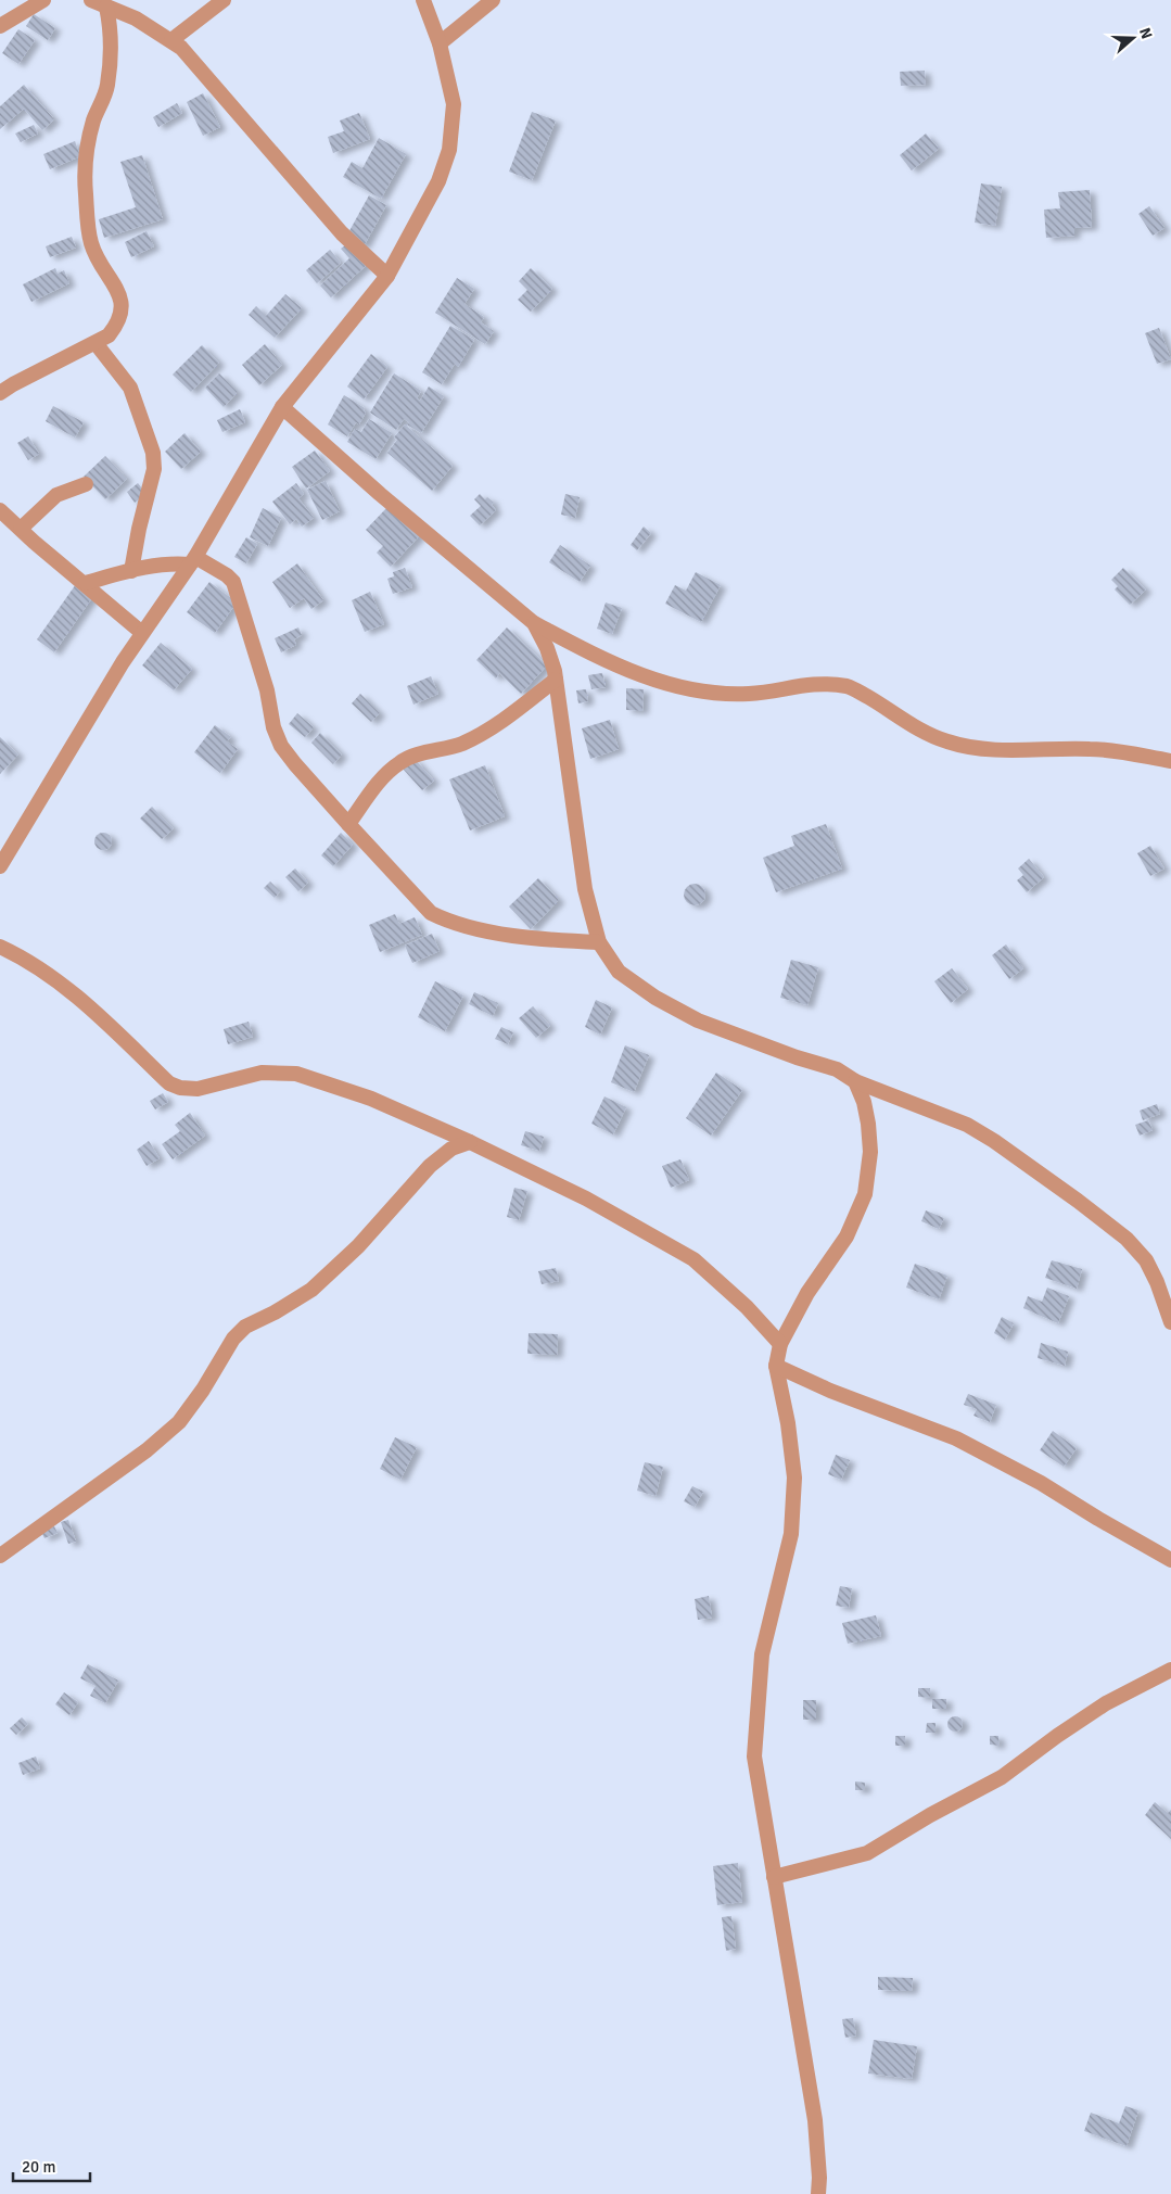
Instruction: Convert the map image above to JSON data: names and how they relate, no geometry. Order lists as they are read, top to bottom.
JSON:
{
  "scale_bar": "20 m",
  "north": "right"
}
